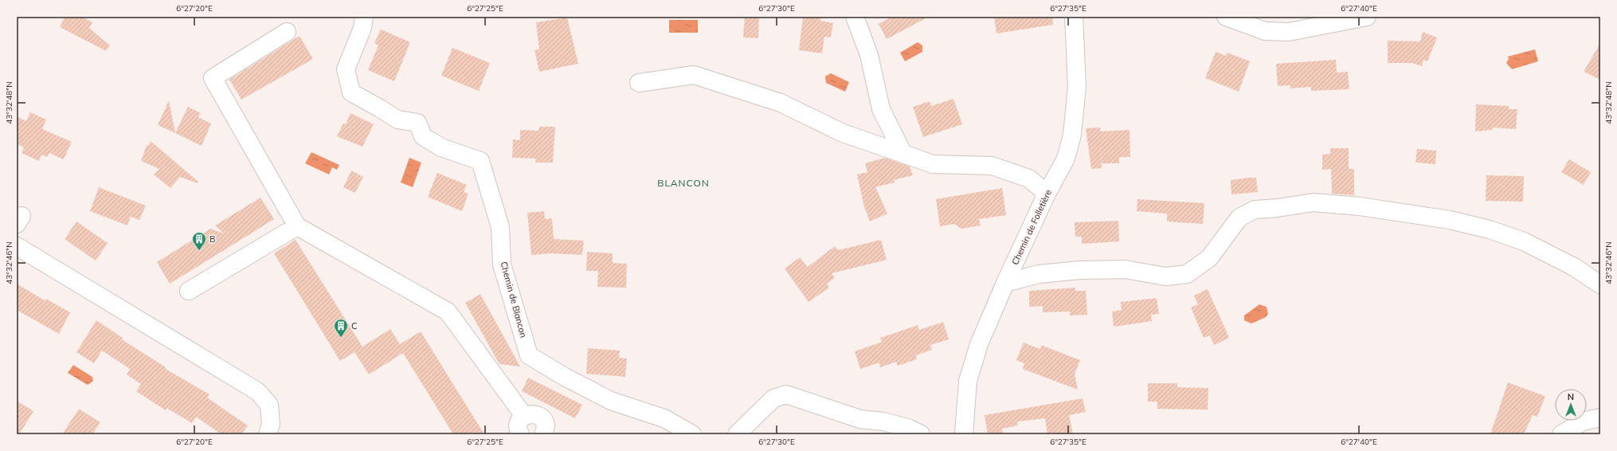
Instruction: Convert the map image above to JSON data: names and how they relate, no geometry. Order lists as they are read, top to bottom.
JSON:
{
  "streets": {
    "street": ["Chemin de Folletière", "Chemin de Blancon"]
  },
  "districts": ["BLANCON"],
  "places": {
    "building": ["B", "C"]
  },
  "north": "top",
  "coordinates": [
    "6°27'20\"E",
    "6°27'25\"E",
    "6°27'30\"E",
    "6°27'35\"E",
    "6°27'40\"E",
    "43°32'48\"N",
    "43°32'46\"N"
  ]
}
